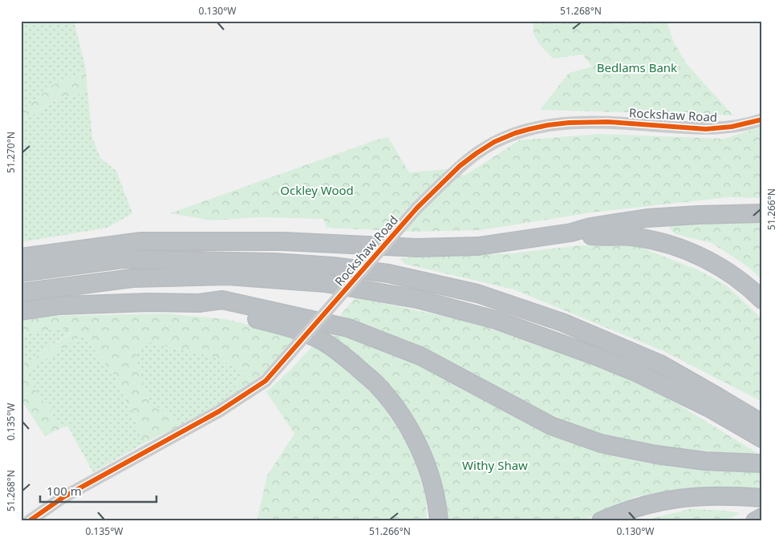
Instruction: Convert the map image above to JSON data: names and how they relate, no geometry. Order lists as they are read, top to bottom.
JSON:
{
  "streets": {
    "street": ["Rockshaw Road"]
  },
  "parks": ["Bedlams Bank", "Ockley Wood", "Withy Shaw"],
  "scale_bar": "100 m",
  "coordinates": [
    "0.130°W",
    "51.268°N",
    "51.270°N",
    "51.266°N",
    "0.135°W"
  ]
}
